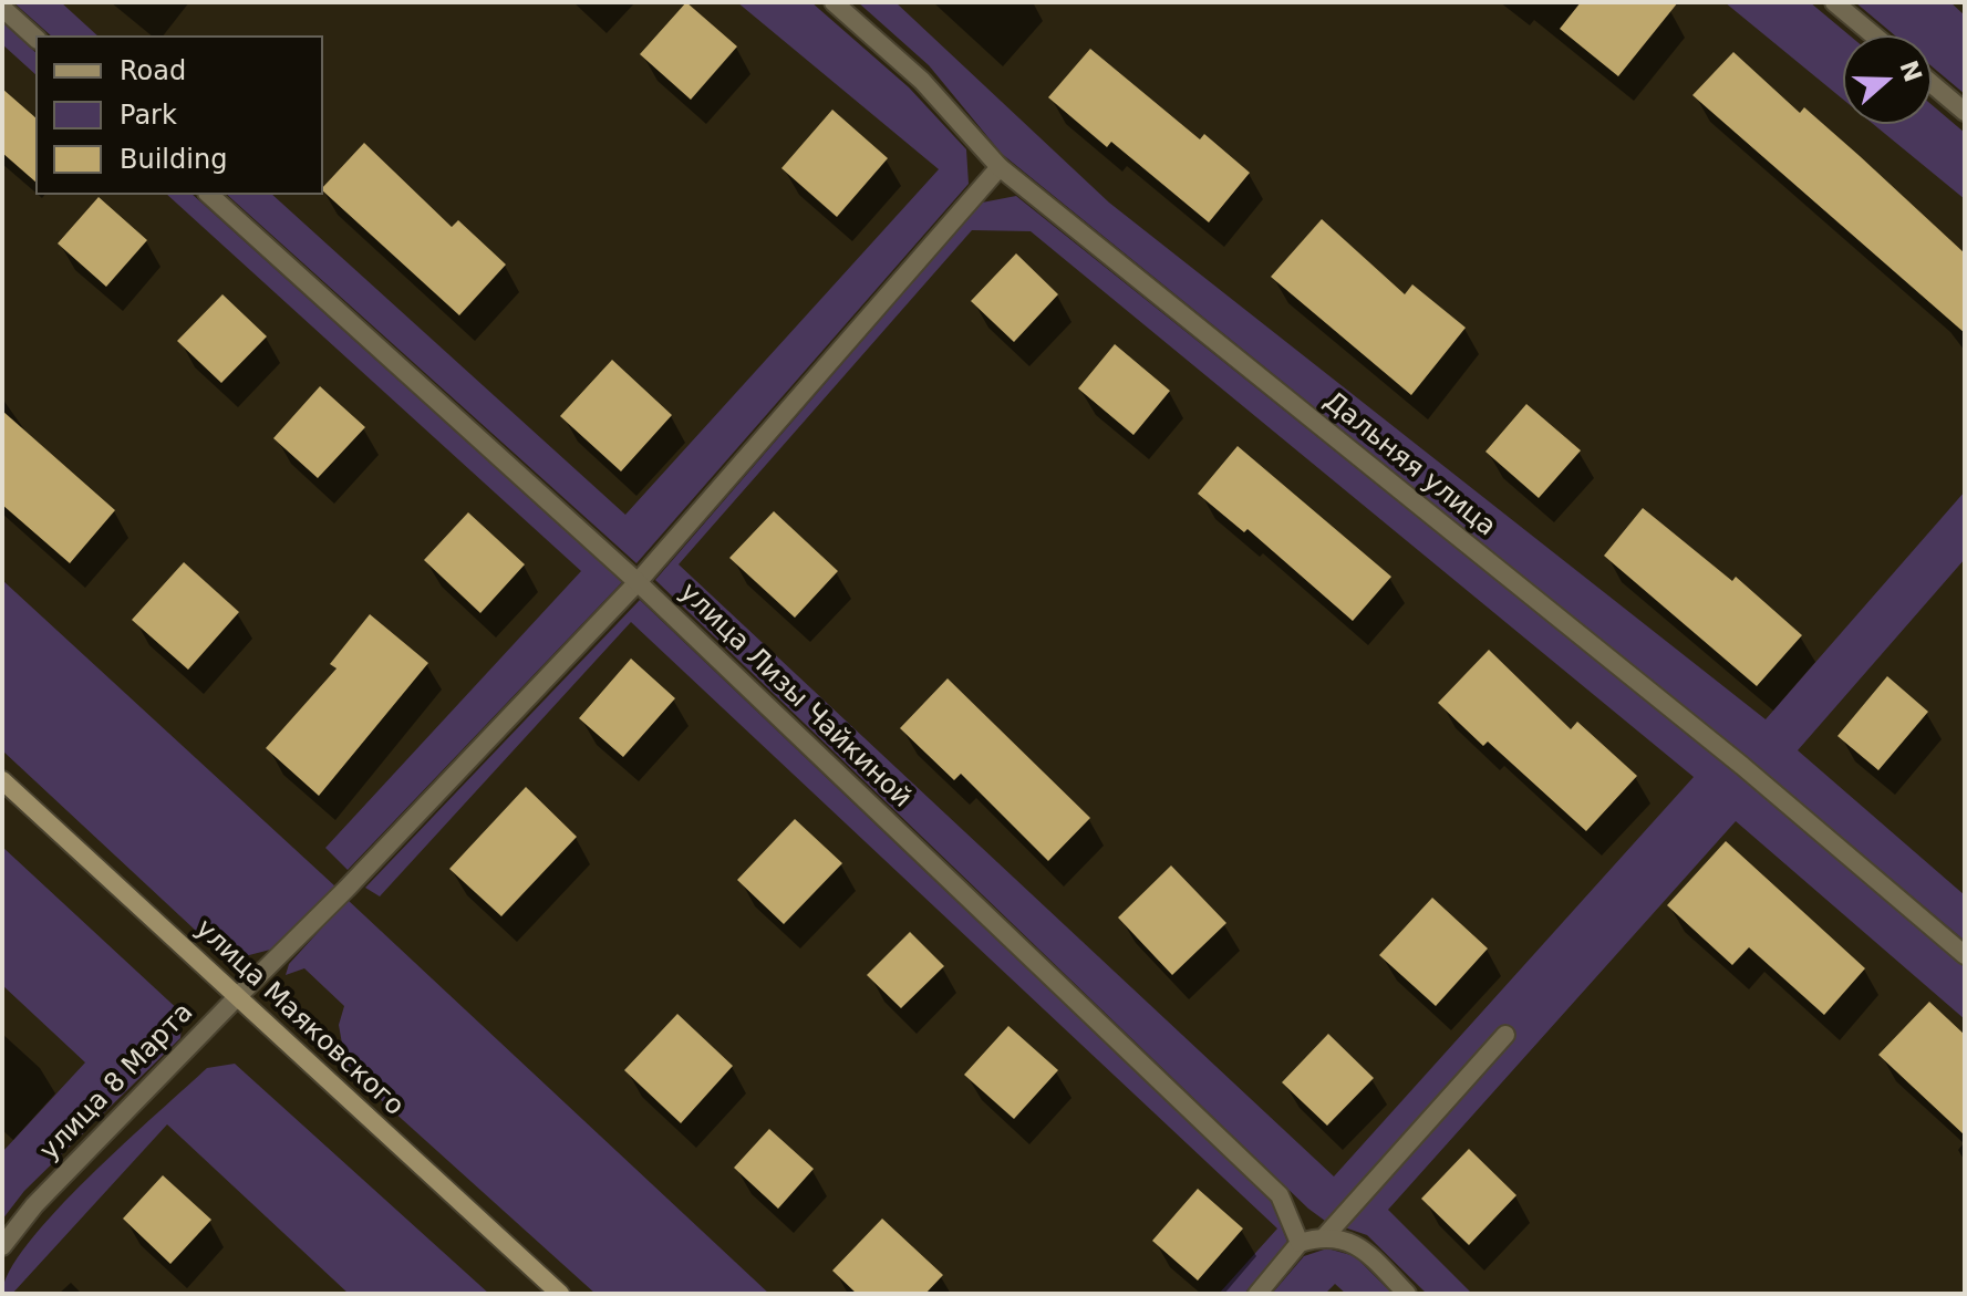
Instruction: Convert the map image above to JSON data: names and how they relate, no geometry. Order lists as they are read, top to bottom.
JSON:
{
  "streets": {
    "main road": ["улица Маяковского"],
    "street": ["Дальняя улица", "улица Лизы Чайкиной", "улица 8 Марта"]
  },
  "crossings": [
    ["Дальняя улица", "улица 8 Марта"],
    ["улица Лизы Чайкиной", "улица 8 Марта"],
    ["улица Маяковского", "улица 8 Марта"]
  ],
  "legend": ["Road", "Park", "Building"],
  "north": "right"
}
